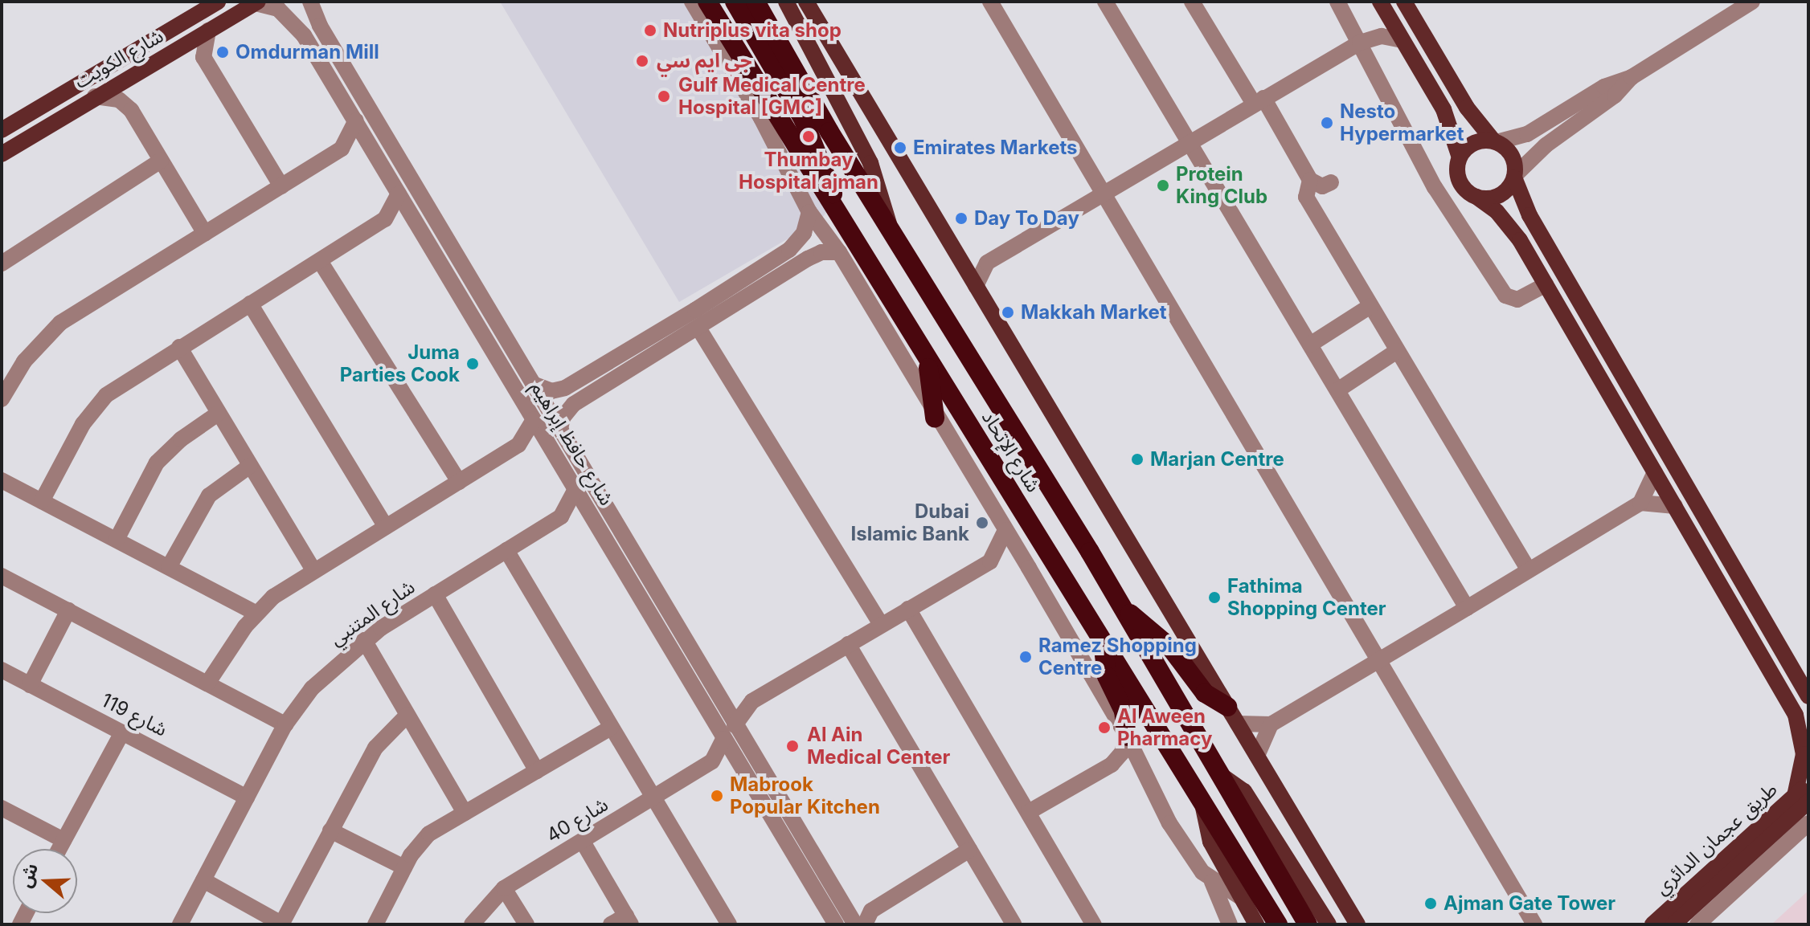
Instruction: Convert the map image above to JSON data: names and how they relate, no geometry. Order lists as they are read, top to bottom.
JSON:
{
  "streets": {
    "highway": ["شارع الإتحاد"],
    "main road": ["شارع الكويت", "طريق عجمان الدائري"],
    "street": [
      "شارع حافظ إبراهيم",
      "شارع المتنبي",
      "شارع 119",
      "شارع 40"
    ]
  },
  "crossings": [
    ["شارع الكويت", "شارع حافظ إبراهيم"],
    ["شارع المتنبي", "شارع 119"]
  ],
  "places": [
    "Nutriplus vita shop",
    "Omdurman Mill",
    "جي ايم سي",
    "Gulf Medical Centre Hospital [GMC]",
    "Nesto Hypermarket",
    "Thumbay Hospital ajman",
    "Emirates Markets",
    "Protein King Club",
    "Day To Day",
    "Makkah Market",
    "Juma Parties Cook",
    "Marjan Centre",
    "Dubai Islamic Bank",
    "Fathima Shopping Center",
    "Ramez Shopping Centre",
    "Al Aween Pharmacy",
    "Al Ain Medical Center",
    "Mabrook Popular Kitchen",
    "Ajman Gate Tower"
  ],
  "north": "left"
}
